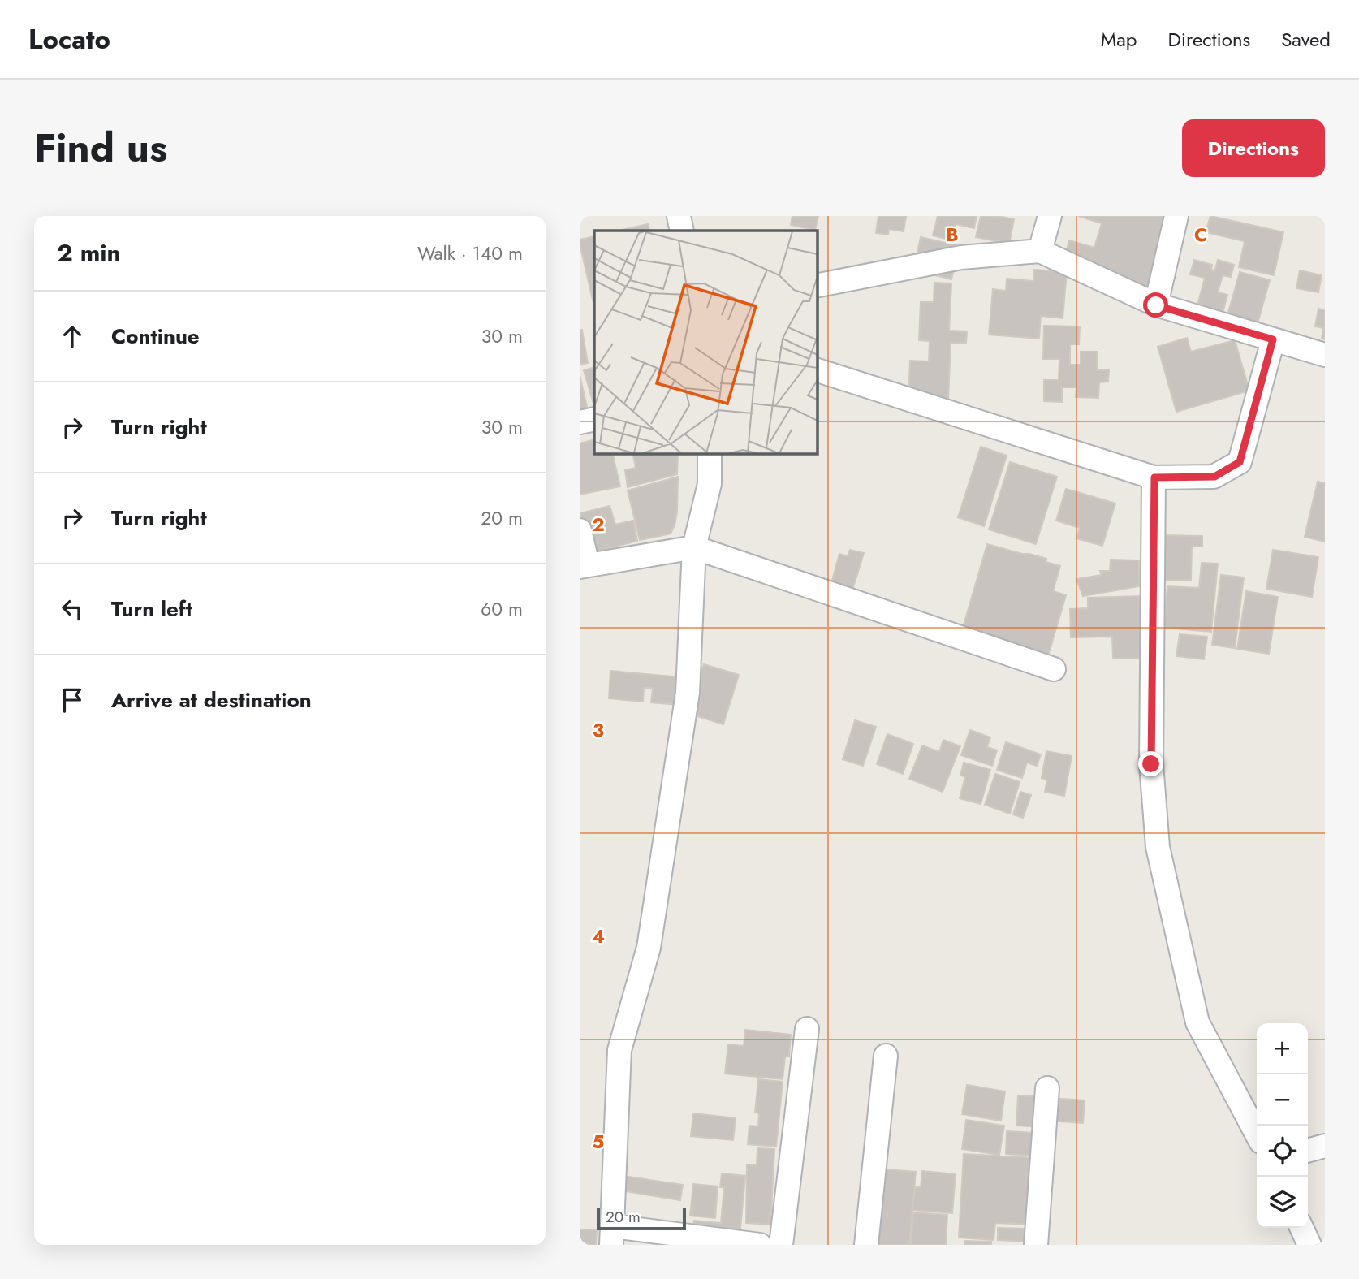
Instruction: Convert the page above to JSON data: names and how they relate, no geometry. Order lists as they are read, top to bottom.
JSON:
{
  "scale_bar": "20 m",
  "page": {
    "header": "Locato",
    "nav": ["Map", "Directions", "Saved"],
    "title": "Find us",
    "buttons": "Directions",
    "heading": ["2 min", "Walk · 140 m"],
    "list": [
      ["Continue", "30 m"],
      ["Turn right", "30 m"],
      ["Turn right", "20 m"],
      ["Turn left", "60 m"],
      "Arrive at destination"
    ],
    "map_buttons": ["+", "−"],
    "scale": "20 m"
  },
  "grid": {
    "columns": ["B", "C"],
    "rows": [
      "2",
      "3",
      "4",
      "5"
    ]
  }
}
